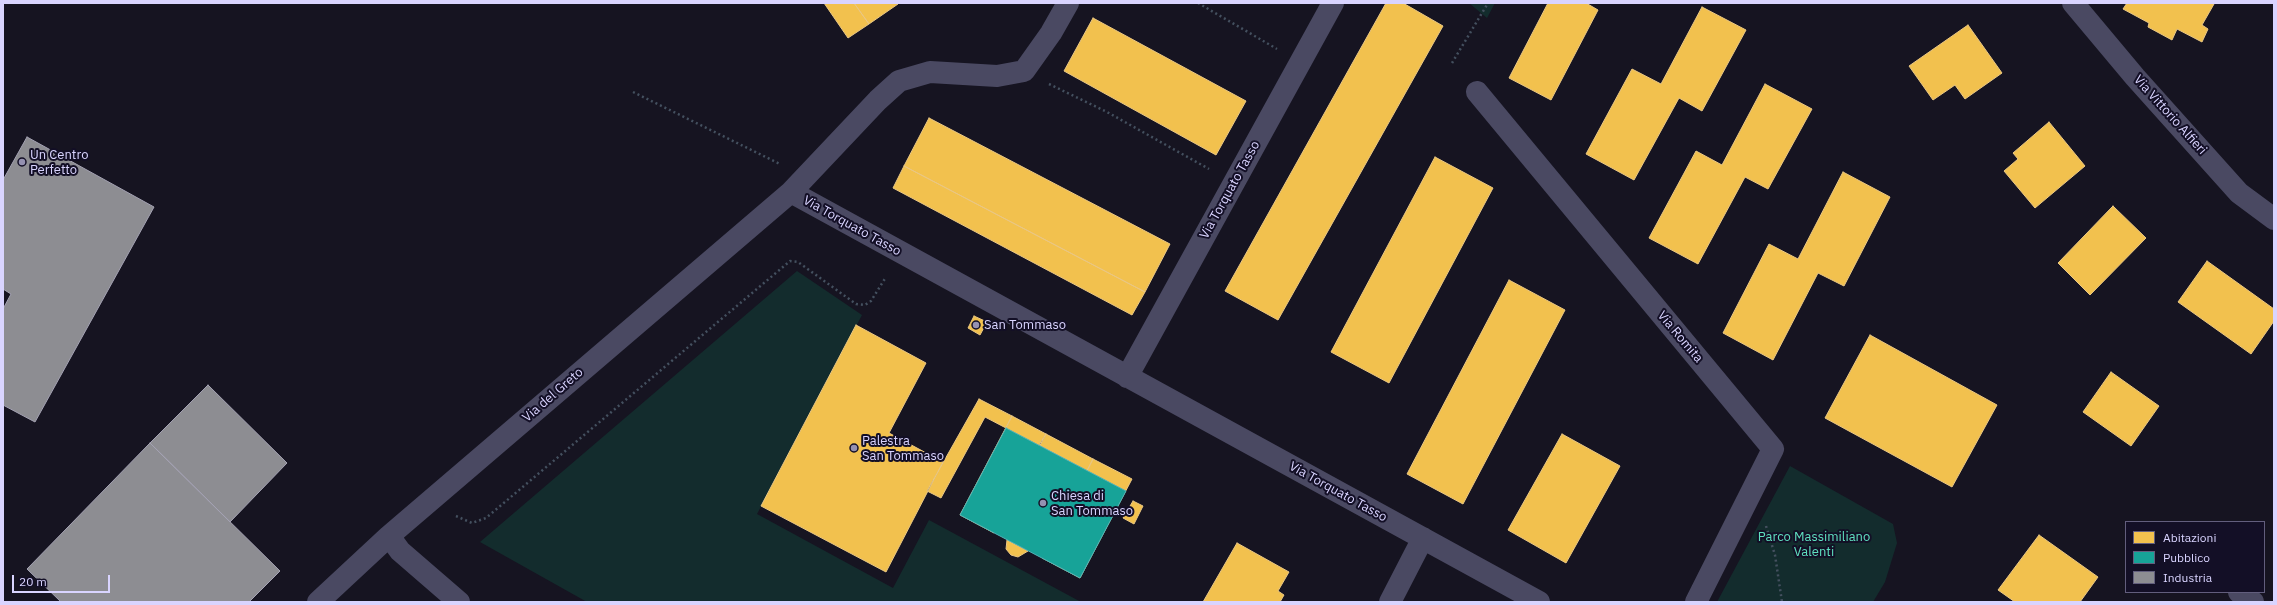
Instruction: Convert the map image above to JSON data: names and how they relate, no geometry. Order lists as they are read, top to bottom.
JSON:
{
  "streets": {
    "street": [
      "Via Vittorio Alfieri",
      "Via Torquato Tasso",
      "Via Romita",
      "Via del Greto"
    ]
  },
  "crossings": [
    ["Via Torquato Tasso", "Via del Greto"]
  ],
  "parks": ["Parco Massimiliano Valenti"],
  "places": [
    "Un Centro Perfetto",
    "San Tommaso",
    "Palestra San Tommaso",
    "Chiesa di San Tommaso"
  ],
  "legend": ["Abitazioni", "Pubblico", "Industria"],
  "scale_bar": "20 m"
}
